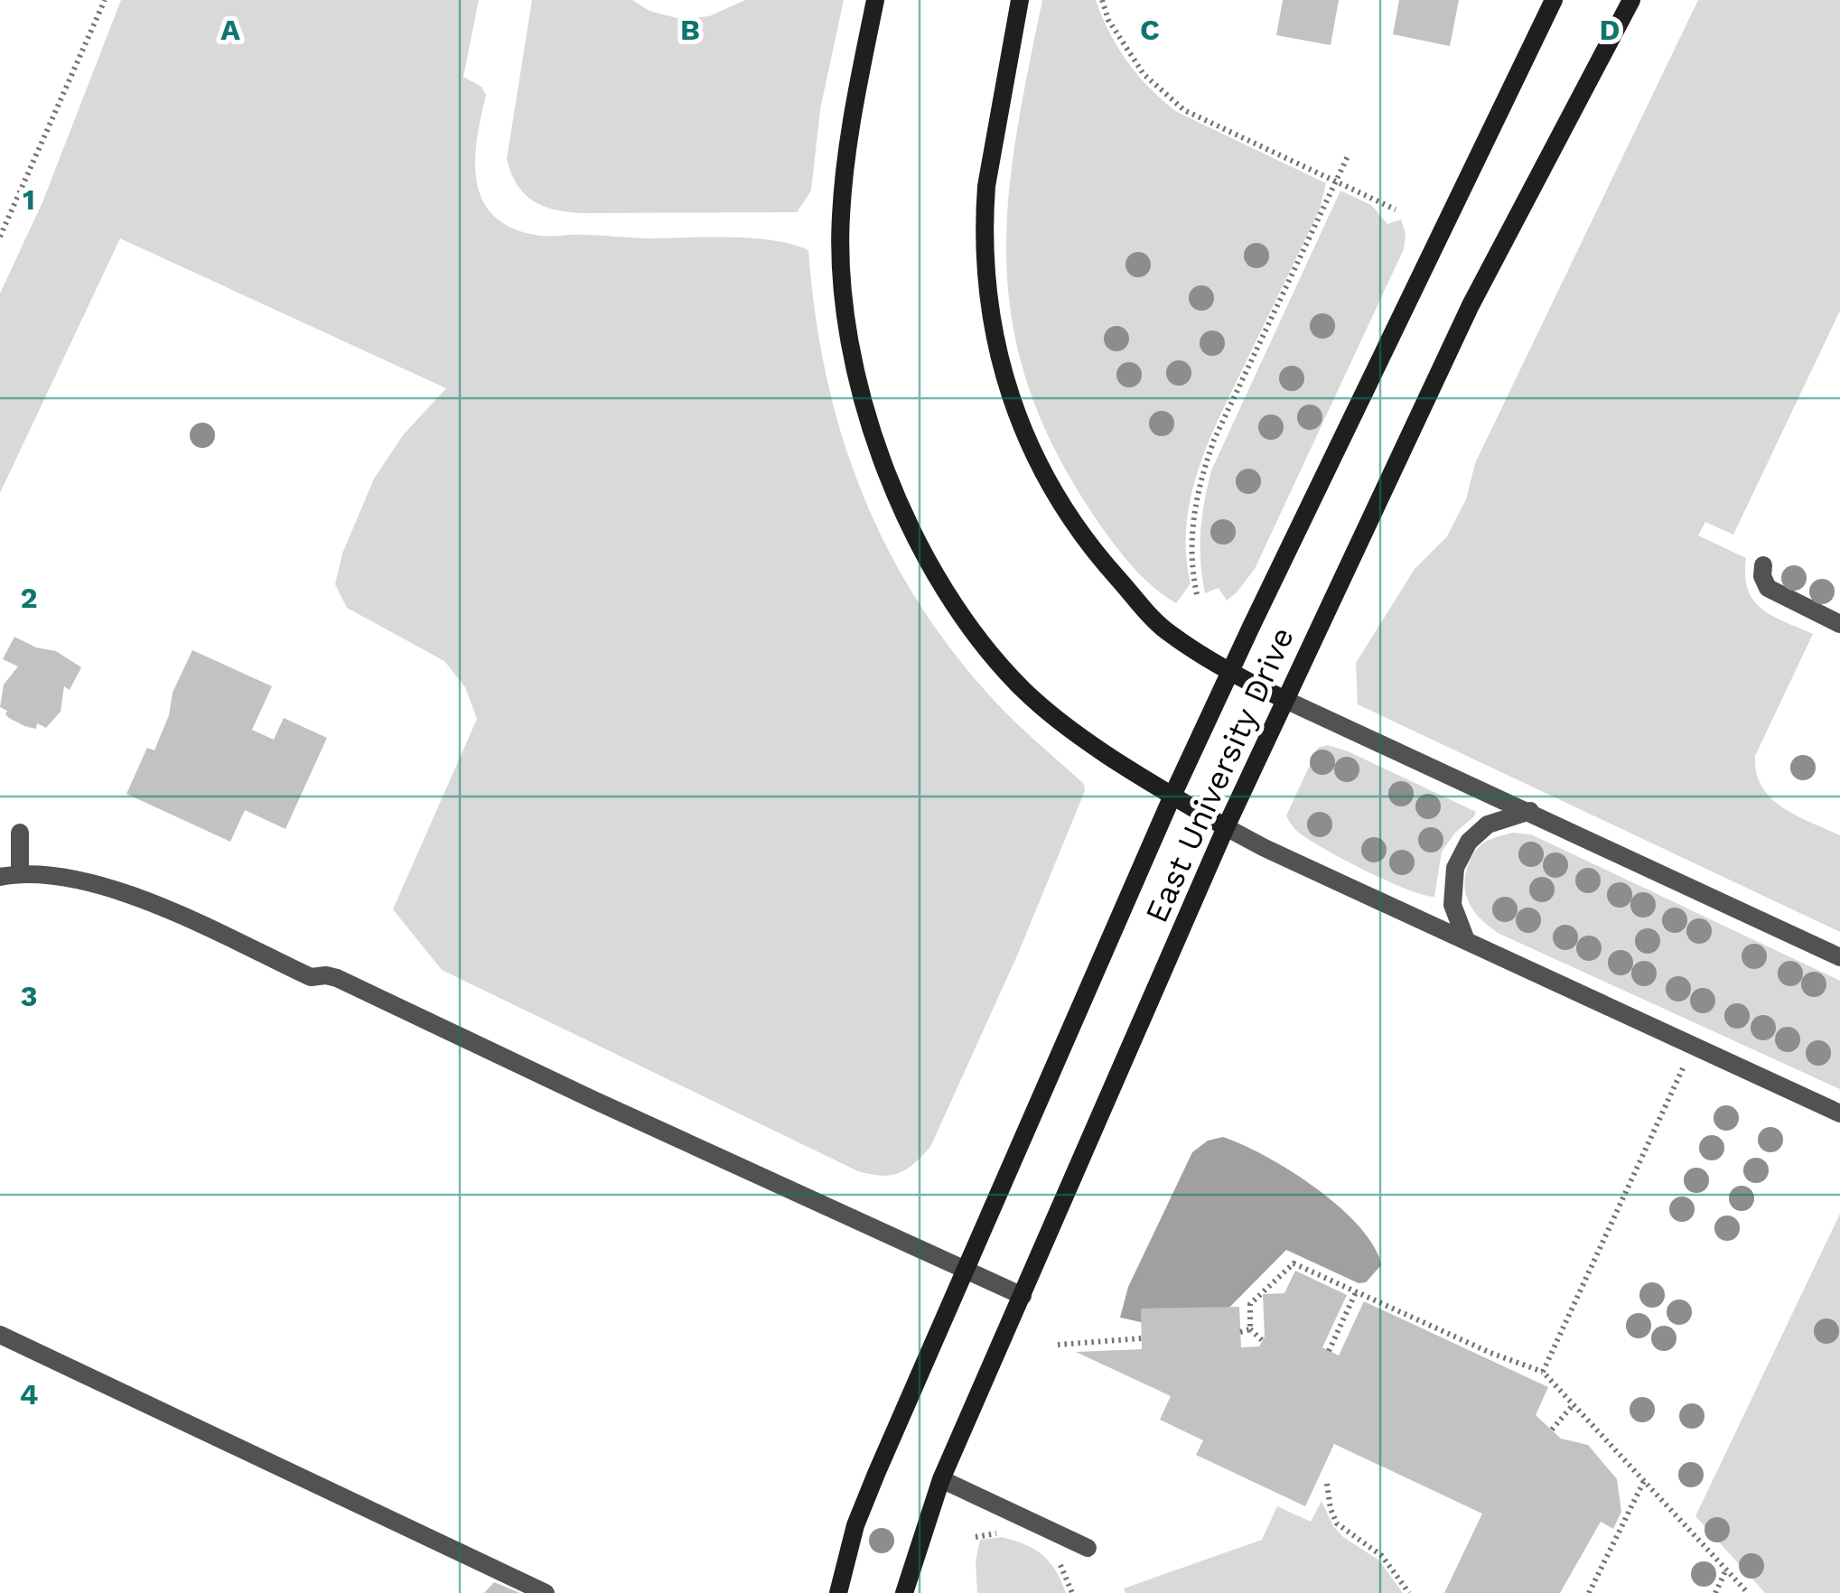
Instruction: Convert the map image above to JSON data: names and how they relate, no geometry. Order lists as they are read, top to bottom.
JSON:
{
  "streets": {
    "street": ["East University Drive"]
  },
  "grid": {
    "columns": [
      "A",
      "B",
      "C",
      "D"
    ],
    "rows": [
      "1",
      "2",
      "3",
      "4"
    ]
  }
}
